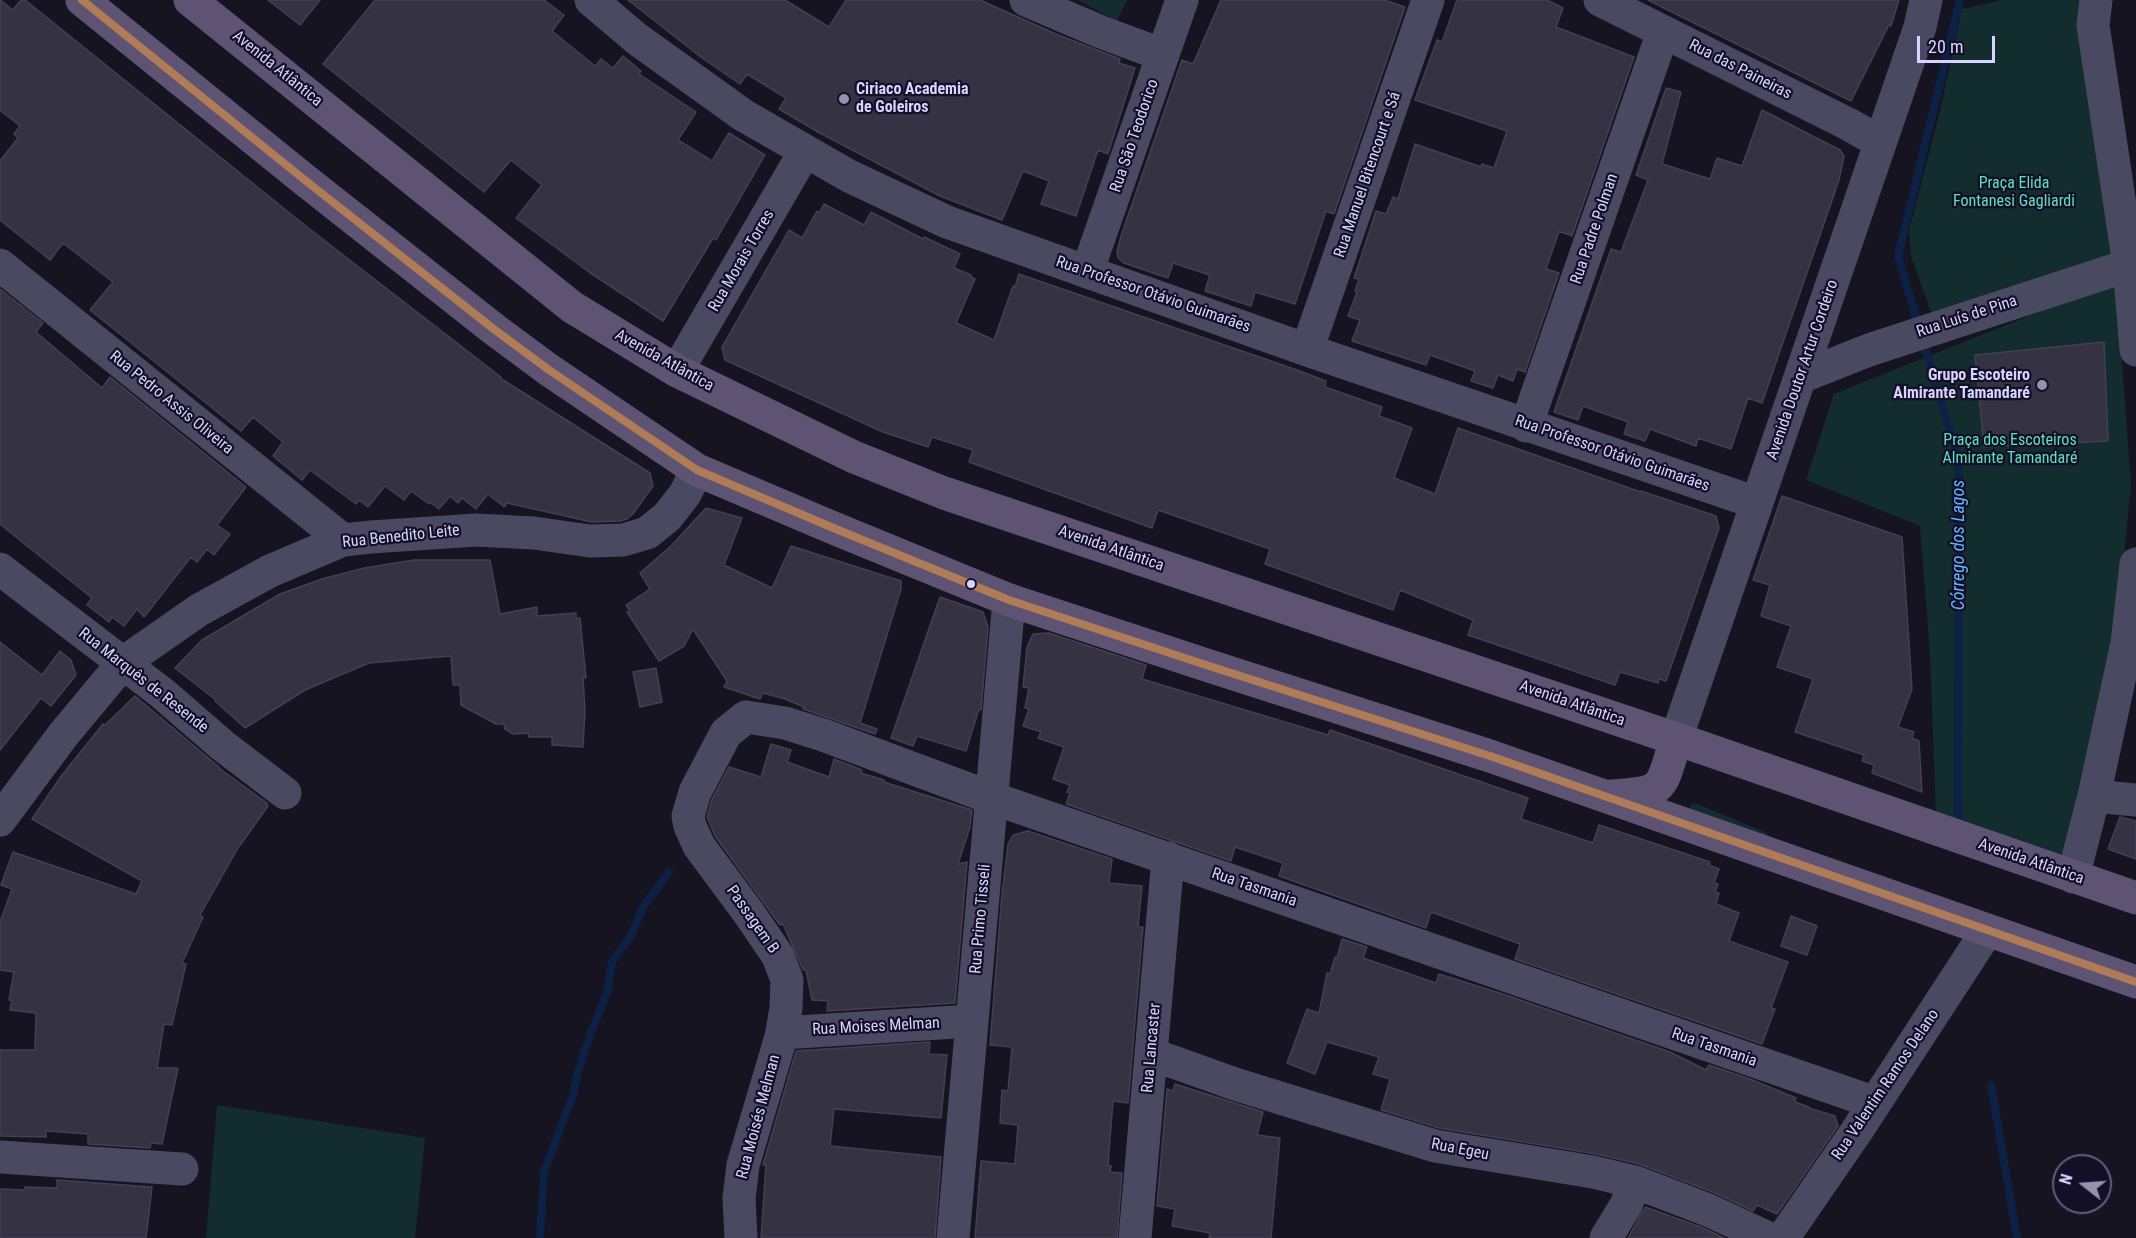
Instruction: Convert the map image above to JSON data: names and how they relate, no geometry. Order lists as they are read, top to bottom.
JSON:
{
  "streets": {
    "main road": ["Avenida Atlântica"],
    "street": [
      "Rua das Paineiras",
      "Rua São Teodorico",
      "Rua Manuel Bitencourt e Sá",
      "Rua Padre Polman",
      "Rua Morais Torres",
      "Rua Professor Otávio Guimarães",
      "Rua Luís de Pina",
      "Avenida Doutor Artur Cordeiro",
      "Rua Pedro Assis Oliveira",
      "Rua Benedito Leite",
      "Rua Marquês de Resende",
      "Rua Tasmania",
      "Rua Primo Tisseli",
      "Passagem B",
      "Rua Moises Melman",
      "Rua Lancaster",
      "Rua Valentim Ramos Delano",
      "Rua Moisés Melman",
      "Rua Egeu"
    ]
  },
  "crossings": [
    ["Avenida Atlântica", "Rua Morais Torres"],
    ["Avenida Atlântica", "Avenida Doutor Artur Cordeiro"],
    ["Rua das Paineiras", "Rua Padre Polman"],
    ["Rua das Paineiras", "Avenida Doutor Artur Cordeiro"],
    ["Rua São Teodorico", "Rua Professor Otávio Guimarães"],
    ["Rua Manuel Bitencourt e Sá", "Rua Professor Otávio Guimarães"],
    ["Rua Padre Polman", "Rua Professor Otávio Guimarães"],
    ["Rua Morais Torres", "Rua Professor Otávio Guimarães"],
    ["Rua Professor Otávio Guimarães", "Avenida Doutor Artur Cordeiro"],
    ["Rua Luís de Pina", "Avenida Doutor Artur Cordeiro"],
    ["Rua Pedro Assis Oliveira", "Rua Benedito Leite"],
    ["Rua Benedito Leite", "Rua Marquês de Resende"],
    ["Rua Tasmania", "Rua Primo Tisseli"],
    ["Rua Tasmania", "Passagem B"],
    ["Rua Tasmania", "Rua Lancaster"],
    ["Rua Tasmania", "Rua Valentim Ramos Delano"],
    ["Rua Primo Tisseli", "Rua Moises Melman"],
    ["Passagem B", "Rua Moises Melman"],
    ["Passagem B", "Rua Moisés Melman"],
    ["Rua Moises Melman", "Rua Moisés Melman"],
    ["Rua Lancaster", "Rua Egeu"]
  ],
  "water": ["Córrego dos Lagos"],
  "parks": ["Praça Elida Fontanesi Gagliardi", "Praça dos Escoteiros Almirante Tamandaré"],
  "places": ["Ciriaco Academia de Goleiros", "Grupo Escoteiro Almirante Tamandaré"],
  "scale_bar": "20 m",
  "north": "left"
}
